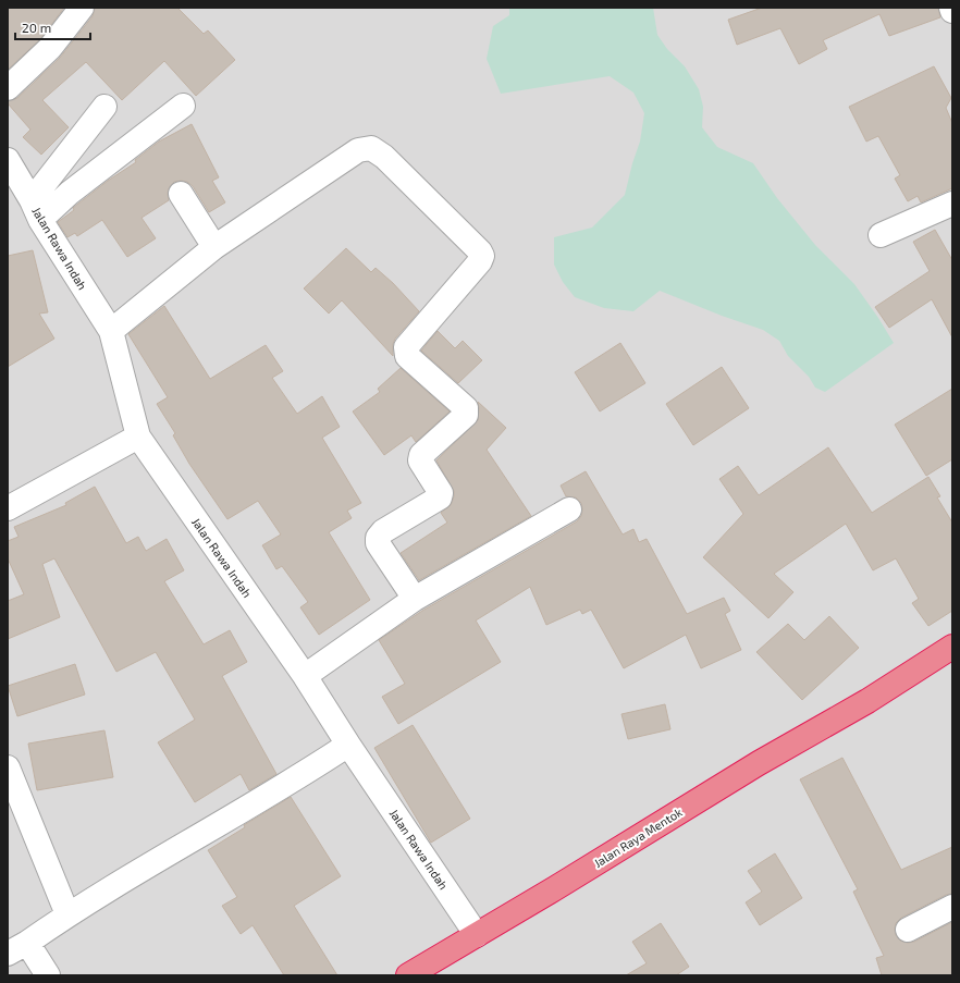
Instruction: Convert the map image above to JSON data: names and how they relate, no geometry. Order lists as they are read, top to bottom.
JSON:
{
  "streets": {
    "highway": ["Jalan Raya Mentok"],
    "street": ["Jalan Rawa Indah"]
  },
  "crossings": [
    ["Jalan Rawa Indah", "Jalan Raya Mentok"]
  ],
  "scale_bar": "20 m"
}
